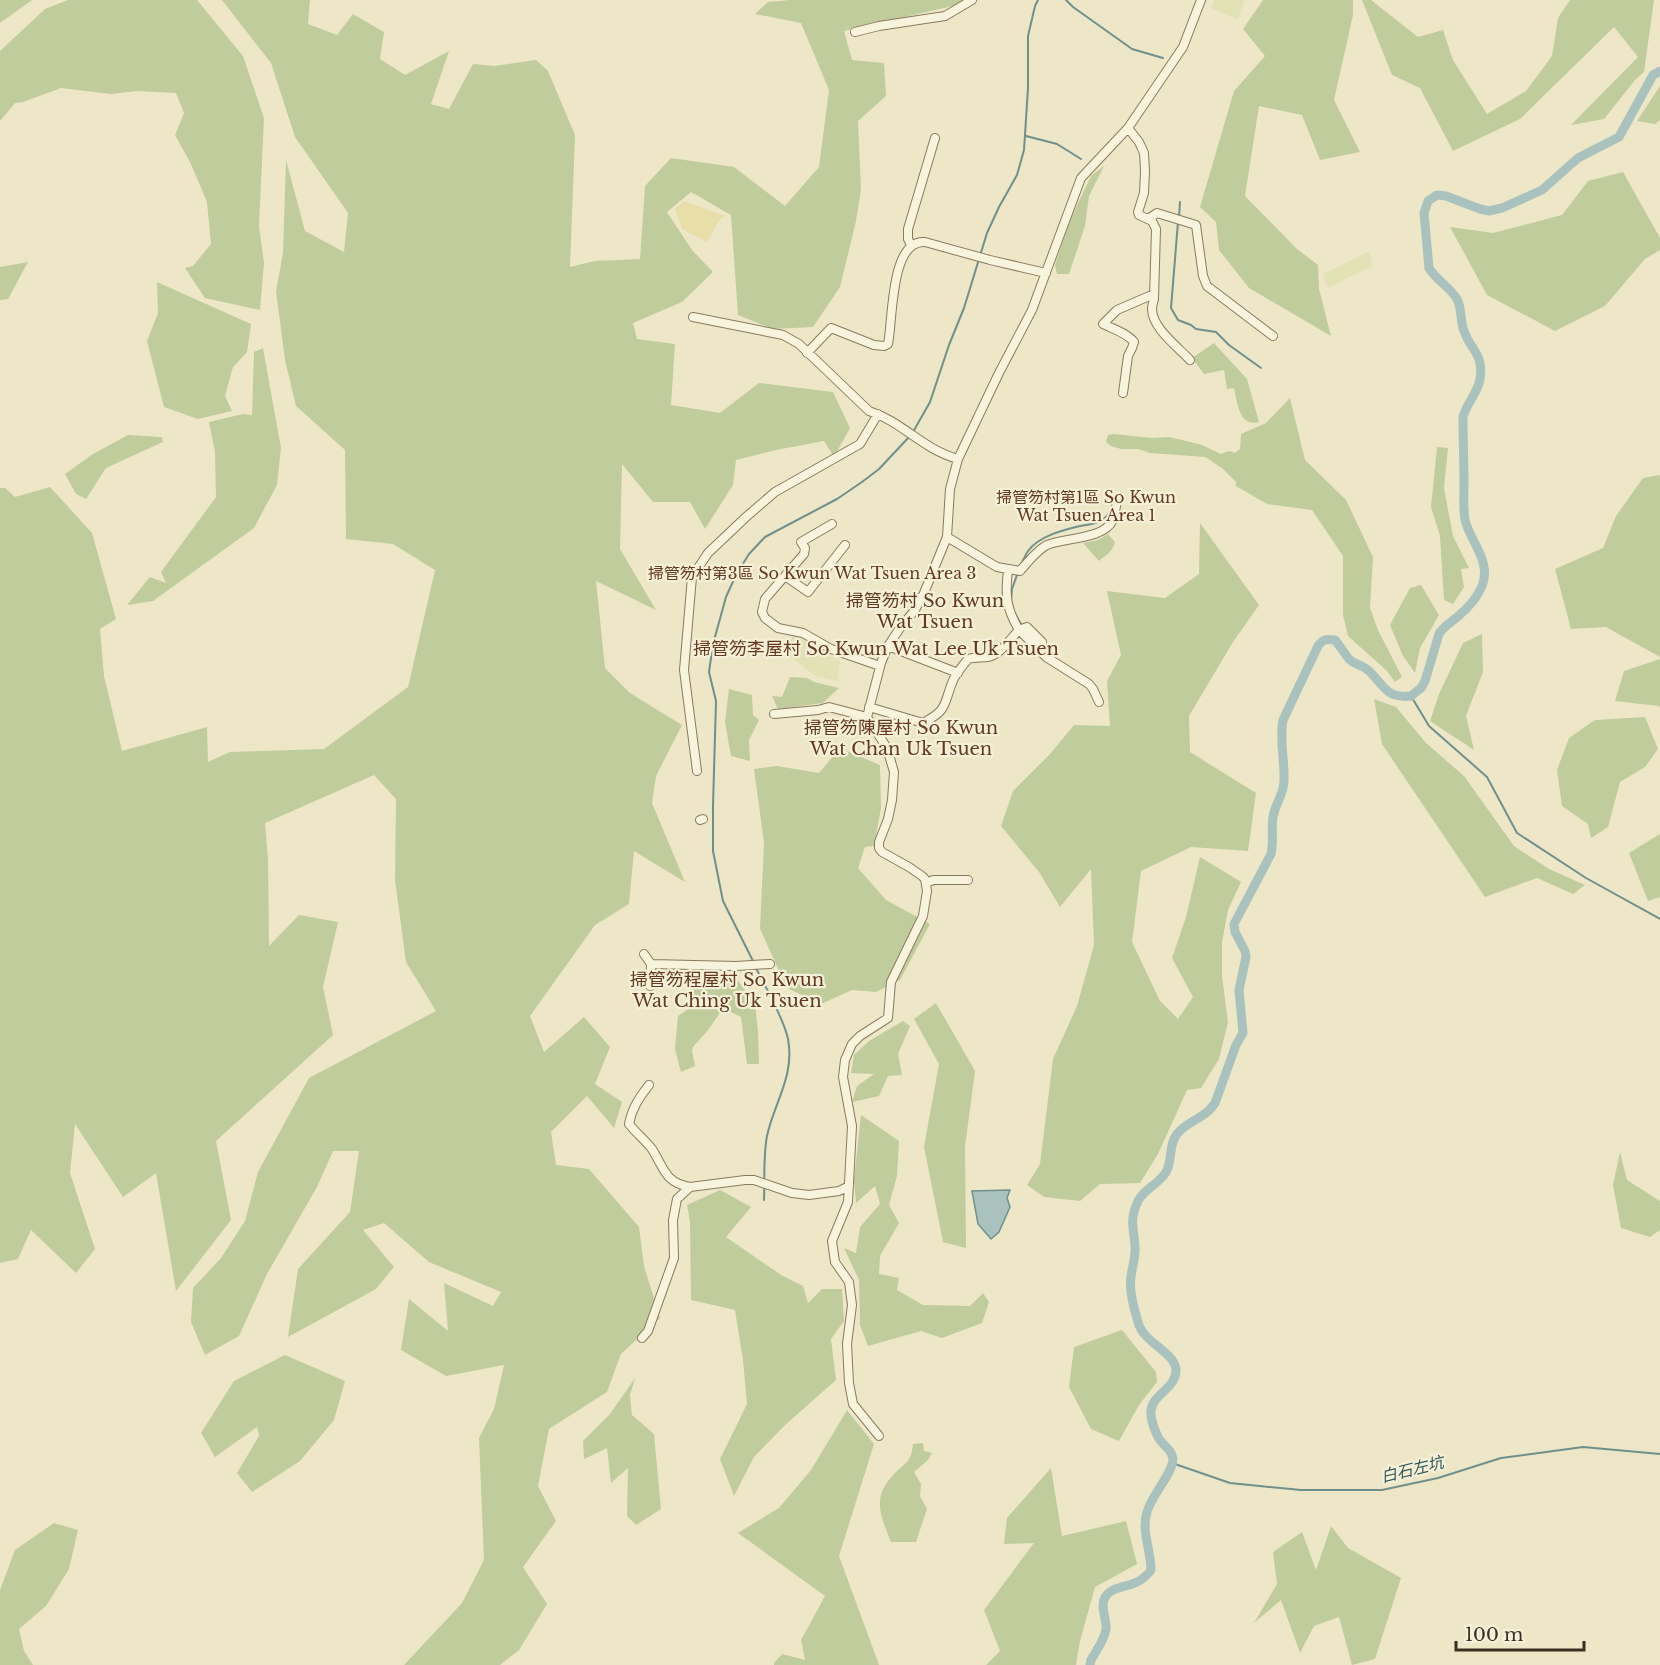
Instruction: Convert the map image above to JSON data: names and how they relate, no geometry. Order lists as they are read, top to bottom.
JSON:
{
  "districts": [
    "掃管笏村第1區 So Kwun Wat Tsuen Area 1",
    "掃管笏村第3區 So Kwun Wat Tsuen Area 3",
    "掃管笏村 So Kwun Wat Tsuen",
    "掃管笏李屋村 So Kwun Wat Lee Uk Tsuen",
    "掃管笏陳屋村 So Kwun Wat Chan Uk Tsuen",
    "掃管笏程屋村 So Kwun Wat Ching Uk Tsuen"
  ],
  "water": ["白石左坑"],
  "scale_bar": "100 m"
}
